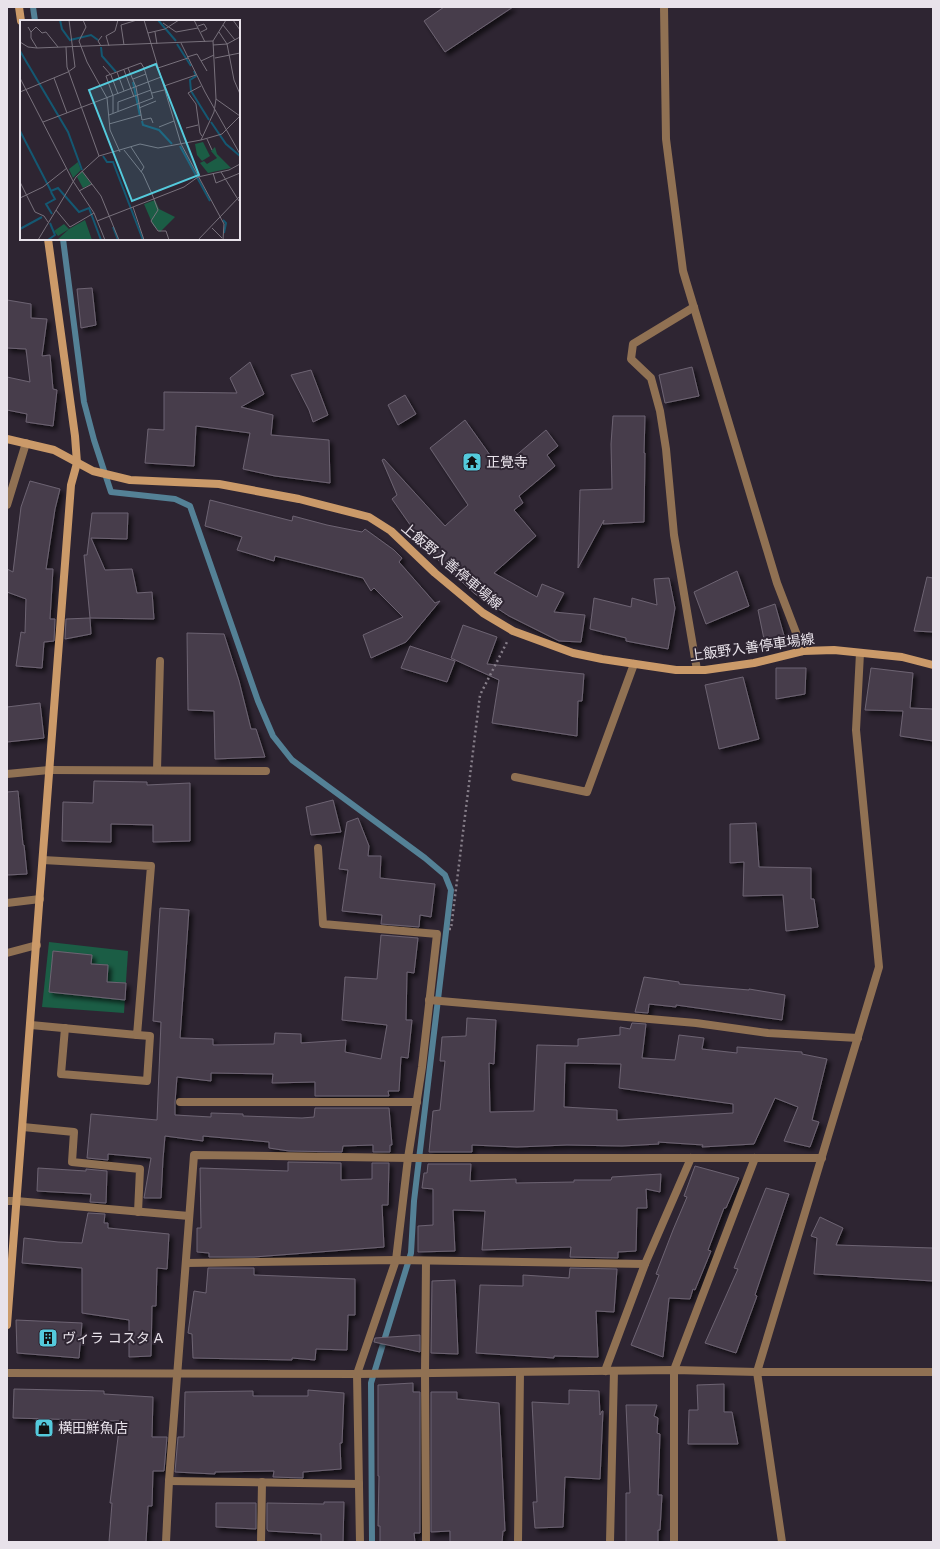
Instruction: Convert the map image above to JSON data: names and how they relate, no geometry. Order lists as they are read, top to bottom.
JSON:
{
  "streets": {
    "street": ["上飯野入善停車場線"]
  },
  "places": {
    "temple": ["正覺寺"],
    "building": ["ヴィラ コスタ A"],
    "shop": ["横田鮮魚店"]
  }
}
